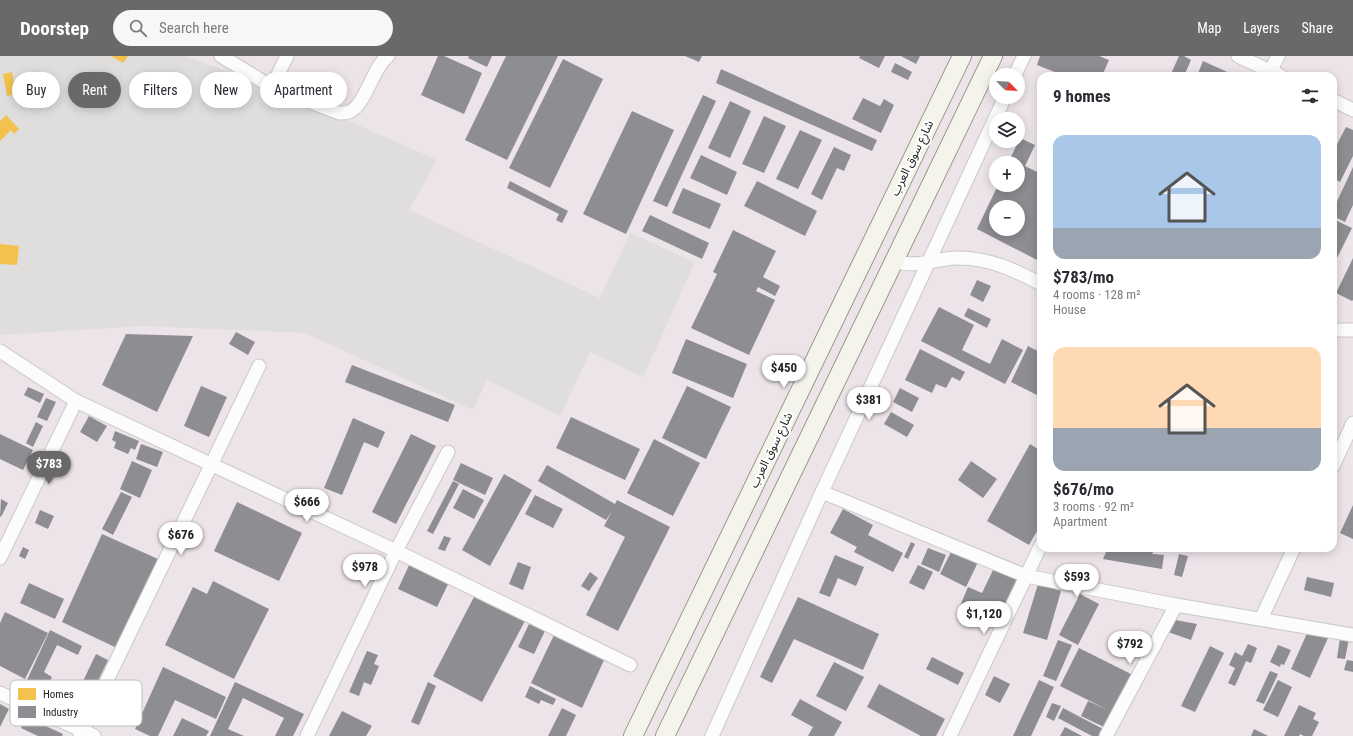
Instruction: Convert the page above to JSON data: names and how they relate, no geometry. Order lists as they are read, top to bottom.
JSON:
{
  "streets": {
    "main road": ["شارع سوق العرب"]
  },
  "legend": ["Homes", "Industry"],
  "north": "bottom right",
  "page": {
    "header": "Doorstep",
    "search": "Search here",
    "nav": ["Map", "Layers", "Share"],
    "map_buttons": ["+", "−"],
    "chip": [
      "Buy",
      "Rent",
      "Filters",
      "New",
      "Apartment"
    ],
    "heading": "9 homes",
    "list": [
      {
        "name": "$783/mo",
        "note": "4 rooms · 128 m² · House"
      },
      {
        "name": "$676/mo",
        "note": "3 rooms · 92 m² · Apartment"
      }
    ],
    "price": [
      "$450",
      "$381",
      "$783",
      "$666",
      "$676",
      "$978",
      "$593",
      "$1,120",
      "$792"
    ]
  }
}
